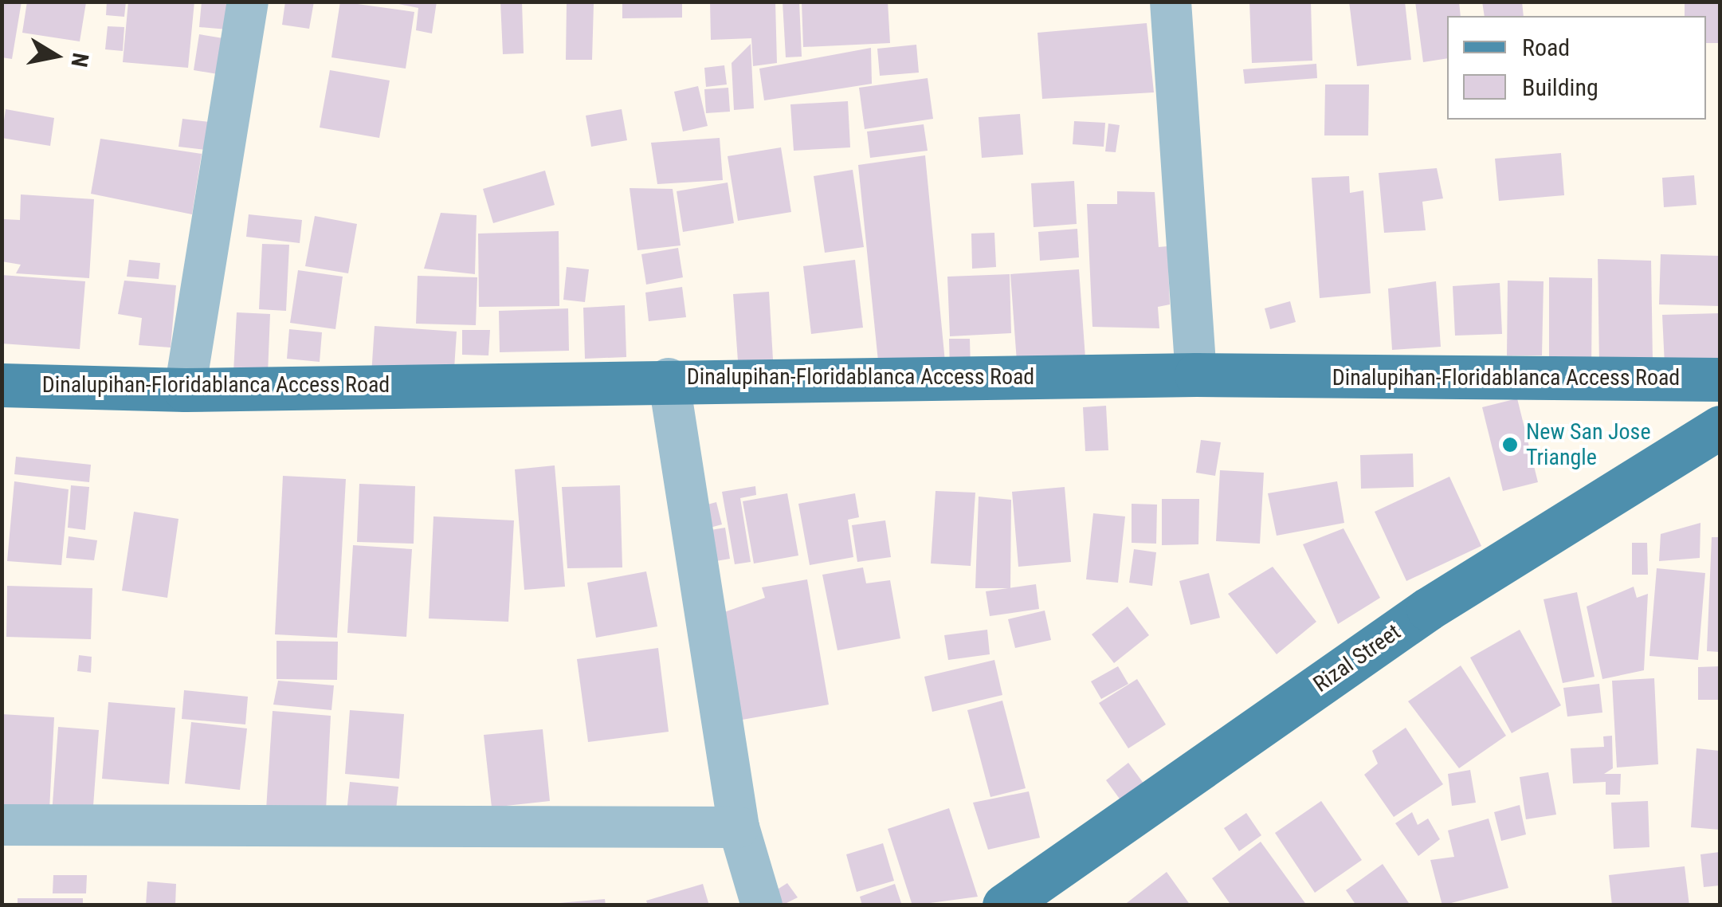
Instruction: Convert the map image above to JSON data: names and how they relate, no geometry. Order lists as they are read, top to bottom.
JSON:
{
  "streets": {
    "main road": ["Dinalupihan-Floridablanca Access Road", "Rizal Street"]
  },
  "places": ["New San Jose Triangle"],
  "legend": ["Road", "Building"],
  "north": "right"
}
